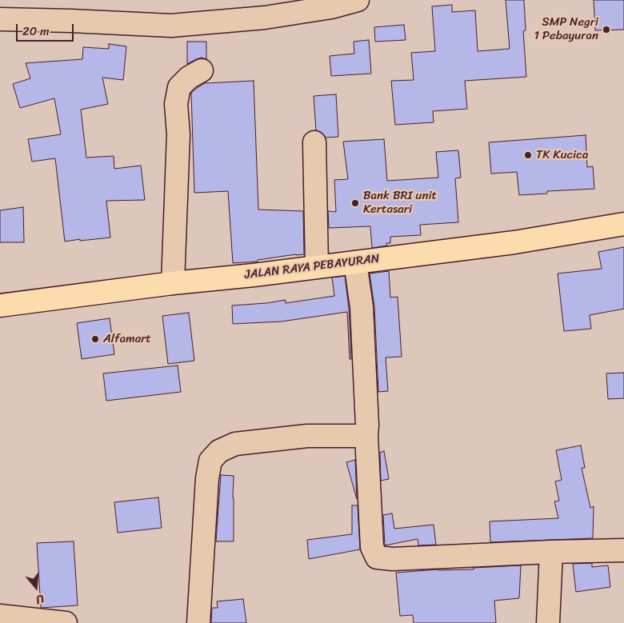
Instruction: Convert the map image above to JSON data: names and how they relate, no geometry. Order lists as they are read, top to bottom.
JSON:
{
  "streets": {
    "main road": ["JALAN RAYA PEBAYURAN"]
  },
  "places": [
    "SMP Negri 1 Pebayuran",
    "TK Kucica",
    "Bank BRI unit Kertasari",
    "Alfamart"
  ],
  "scale_bar": "20 m",
  "north": "bottom"
}
